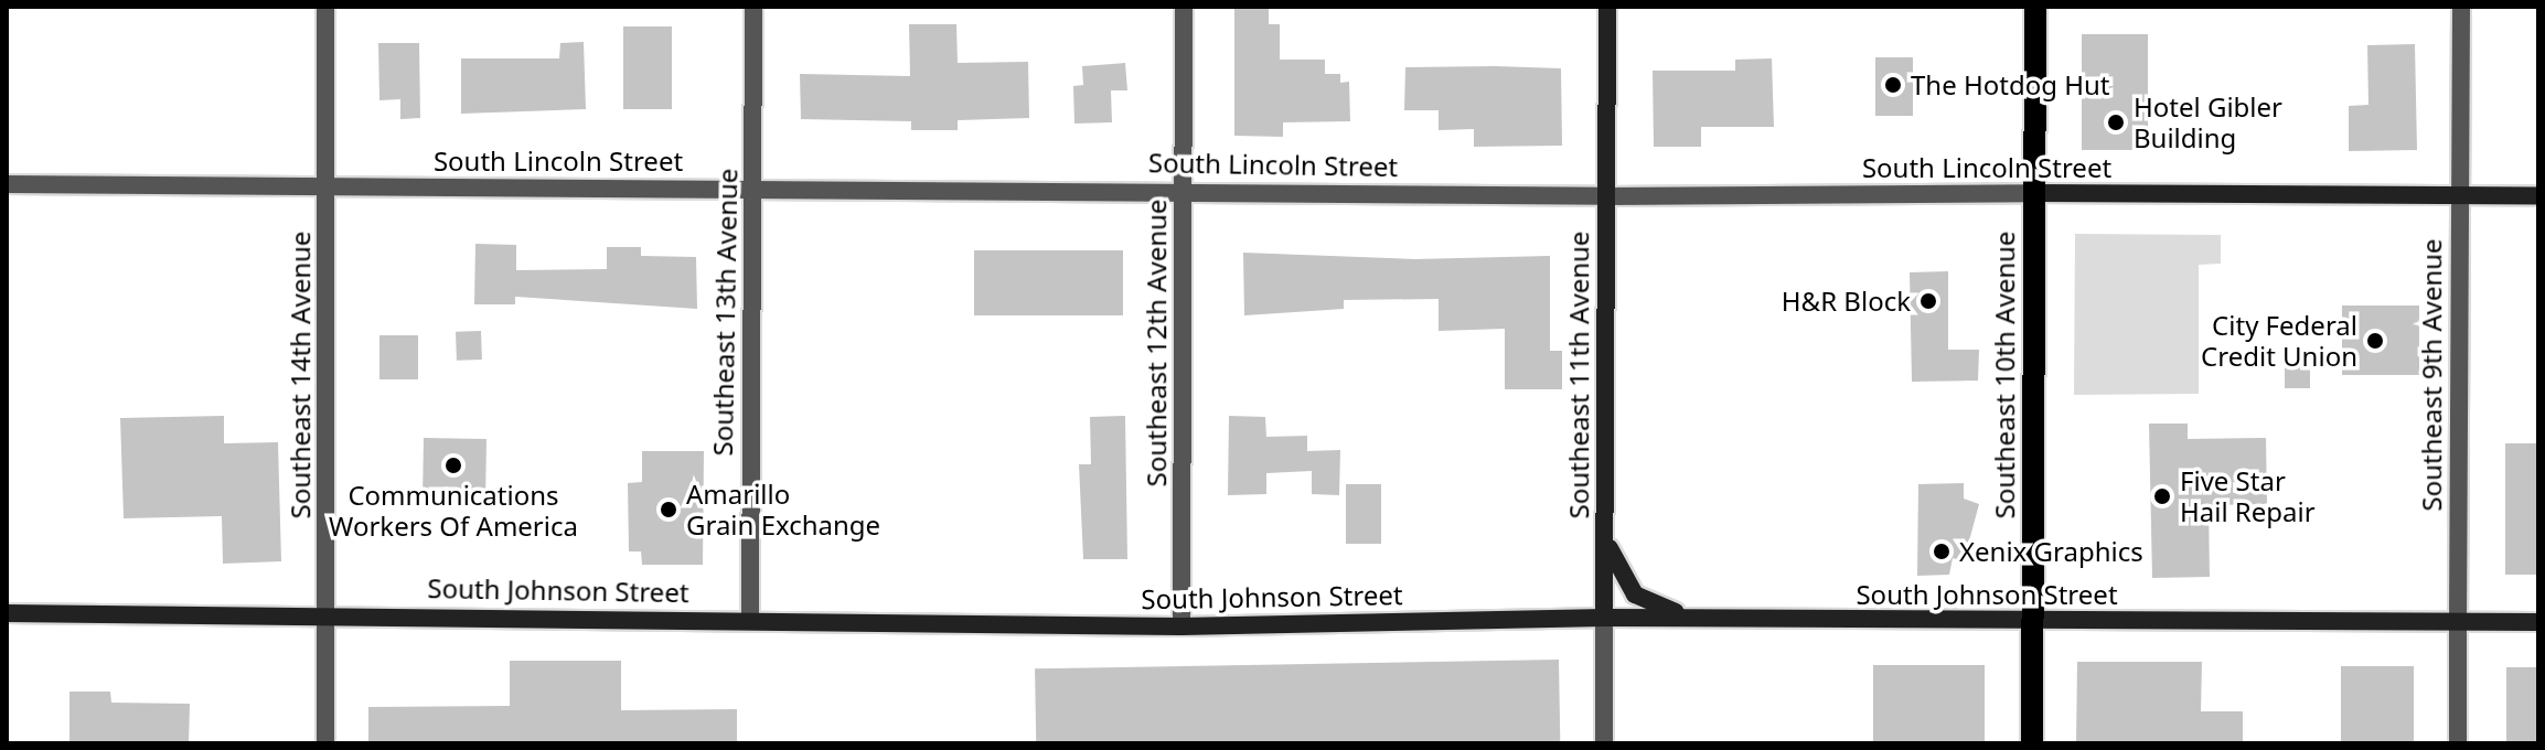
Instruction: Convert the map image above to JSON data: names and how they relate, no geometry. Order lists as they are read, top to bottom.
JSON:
{
  "streets": {
    "main road": [
      "South Lincoln Street",
      "Southeast 11th Avenue",
      "Southeast 10th Avenue",
      "South Johnson Street"
    ],
    "street": [
      "Southeast 13th Avenue",
      "Southeast 12th Avenue",
      "Southeast 14th Avenue",
      "Southeast 9th Avenue"
    ]
  },
  "crossings": [
    ["South Lincoln Street", "Southeast 13th Avenue"],
    ["South Lincoln Street", "Southeast 12th Avenue"],
    ["South Lincoln Street", "Southeast 14th Avenue"],
    ["South Lincoln Street", "Southeast 11th Avenue"],
    ["South Lincoln Street", "Southeast 10th Avenue"],
    ["South Lincoln Street", "Southeast 9th Avenue"],
    ["Southeast 13th Avenue", "South Johnson Street"],
    ["Southeast 12th Avenue", "South Johnson Street"],
    ["Southeast 14th Avenue", "South Johnson Street"],
    ["Southeast 11th Avenue", "South Johnson Street"],
    ["Southeast 10th Avenue", "South Johnson Street"],
    ["Southeast 9th Avenue", "South Johnson Street"]
  ],
  "places": [
    "The Hotdog Hut",
    "Hotel Gibler Building",
    "H&R Block",
    "City Federal Credit Union",
    "Communications Workers Of America",
    "Five Star Hail Repair",
    "Amarillo Grain Exchange",
    "Xenix Graphics"
  ]
}
